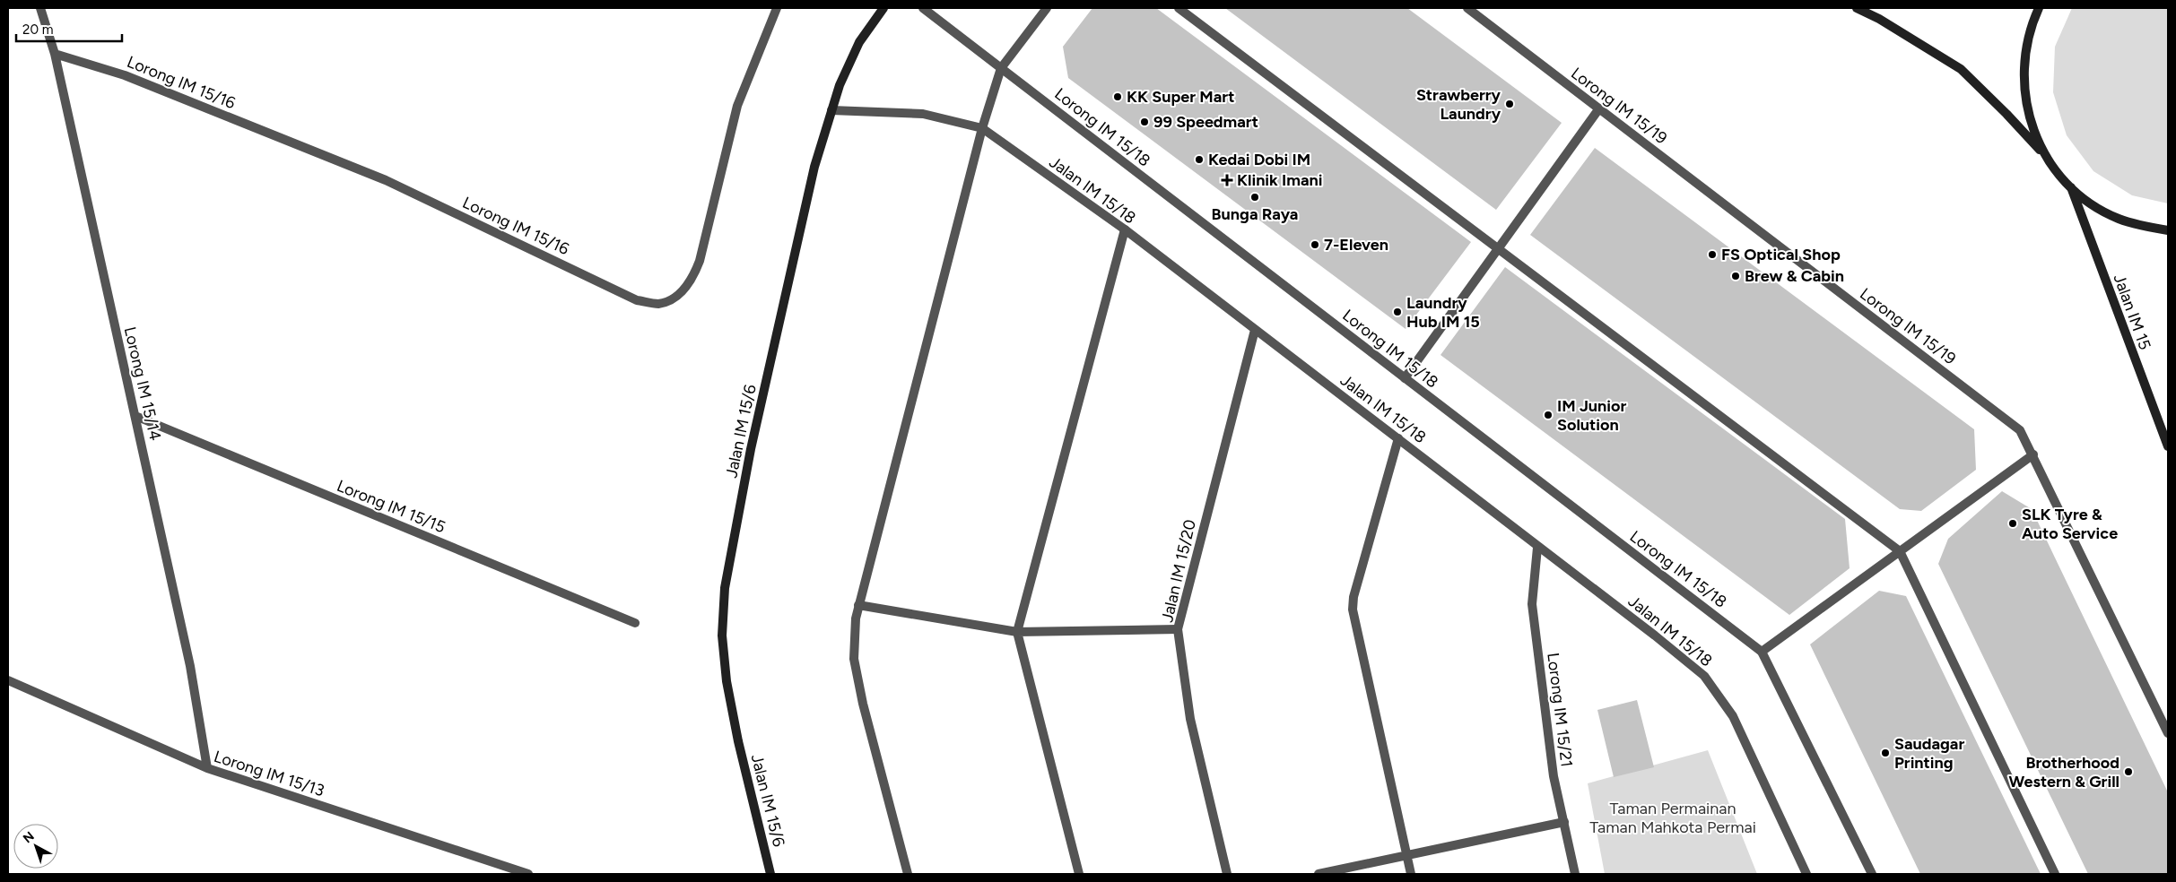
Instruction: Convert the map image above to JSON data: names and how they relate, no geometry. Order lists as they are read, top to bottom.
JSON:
{
  "streets": {
    "street": [
      "Lorong IM 15/16",
      "Lorong IM 15/19",
      "Lorong IM 15/18",
      "Jalan IM 15/18",
      "Jalan IM 15",
      "Lorong IM 15/14",
      "Jalan IM 15/6",
      "Lorong IM 15/15",
      "Jalan IM 15/20",
      "Lorong IM 15/21",
      "Lorong IM 15/13"
    ]
  },
  "crossings": [
    ["Lorong IM 15/16", "Lorong IM 15/14"],
    ["Jalan IM 15/18", "Jalan IM 15/6"],
    ["Jalan IM 15/18", "Jalan IM 15/20"],
    ["Jalan IM 15/18", "Lorong IM 15/21"],
    ["Lorong IM 15/14", "Lorong IM 15/15"],
    ["Lorong IM 15/14", "Lorong IM 15/13"]
  ],
  "parks": ["Taman Permainan Taman Mahkota Permai"],
  "places": {
    "other": [
      "KK Super Mart",
      "Strawberry Laundry",
      "99 Speedmart",
      "Kedai Dobi IM",
      "Bunga Raya",
      "7-Eleven",
      "FS Optical Shop",
      "Brew & Cabin",
      "Laundry Hub IM 15",
      "IM Junior Solution",
      "SLK Tyre & Auto Service",
      "Saudagar Printing",
      "Brotherhood Western & Grill"
    ],
    "health": ["Klinik Imani"]
  },
  "scale_bar": "20 m",
  "north": "top left"
}
